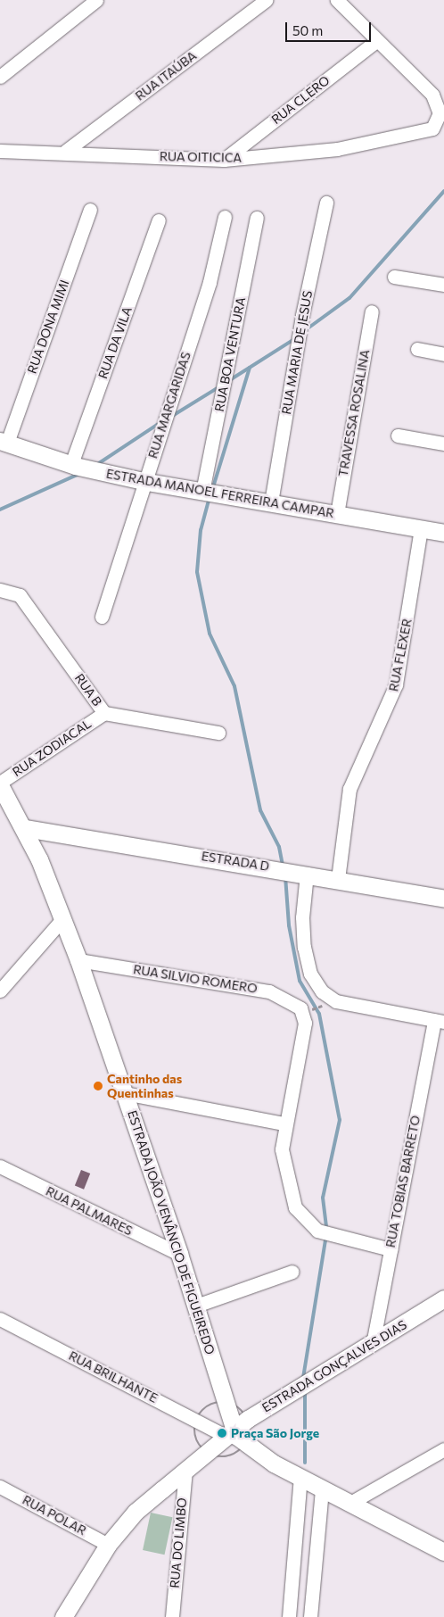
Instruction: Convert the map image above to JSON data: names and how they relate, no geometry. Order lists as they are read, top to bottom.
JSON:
{
  "streets": {
    "street": [
      "RUA ITAÚBA",
      "RUA CLERO",
      "RUA OITICICA",
      "RUA DONA MIMI",
      "RUA DA VILA",
      "RUA MARIA DE JESUS",
      "RUA BOA VENTURA",
      "RUA MARGARIDAS",
      "TRAVESSA ROSALINA",
      "ESTRADA MANOEL FERREIRA CAMPAR",
      "RUA FLEXER",
      "RUA B",
      "RUA ZODIACAL",
      "ESTRADA D",
      "RUA SILVIO ROMERO",
      "RUA TOBIAS BARRETO",
      "RUA PALMARES",
      "ESTRADA JOÃO VENÂNCIO DE FIGUEIREDO",
      "ESTRADA GONÇALVES DIAS",
      "RUA BRILHANTE",
      "RUA POLAR",
      "RUA DO LIMBO"
    ]
  },
  "crossings": [
    ["RUA ITAÚBA", "RUA OITICICA"],
    ["RUA CLERO", "RUA OITICICA"],
    ["RUA DONA MIMI", "ESTRADA MANOEL FERREIRA CAMPAR"],
    ["RUA DA VILA", "ESTRADA MANOEL FERREIRA CAMPAR"],
    ["RUA MARIA DE JESUS", "ESTRADA MANOEL FERREIRA CAMPAR"],
    ["RUA BOA VENTURA", "ESTRADA MANOEL FERREIRA CAMPAR"],
    ["RUA MARGARIDAS", "ESTRADA MANOEL FERREIRA CAMPAR"],
    ["TRAVESSA ROSALINA", "ESTRADA MANOEL FERREIRA CAMPAR"],
    ["ESTRADA MANOEL FERREIRA CAMPAR", "RUA FLEXER"],
    ["RUA FLEXER", "ESTRADA D"],
    ["RUA B", "RUA ZODIACAL"],
    ["RUA ZODIACAL", "ESTRADA JOÃO VENÂNCIO DE FIGUEIREDO"],
    ["ESTRADA D", "ESTRADA JOÃO VENÂNCIO DE FIGUEIREDO"],
    ["RUA SILVIO ROMERO", "ESTRADA JOÃO VENÂNCIO DE FIGUEIREDO"],
    ["RUA TOBIAS BARRETO", "ESTRADA GONÇALVES DIAS"],
    ["RUA PALMARES", "ESTRADA JOÃO VENÂNCIO DE FIGUEIREDO"],
    ["ESTRADA JOÃO VENÂNCIO DE FIGUEIREDO", "ESTRADA GONÇALVES DIAS"],
    ["ESTRADA JOÃO VENÂNCIO DE FIGUEIREDO", "RUA BRILHANTE"],
    ["ESTRADA GONÇALVES DIAS", "RUA BRILHANTE"],
    ["ESTRADA GONÇALVES DIAS", "RUA POLAR"],
    ["ESTRADA GONÇALVES DIAS", "RUA DO LIMBO"]
  ],
  "places": ["Cantinho das Quentinhas", "Praça São Jorge"],
  "scale_bar": "50 m"
}
